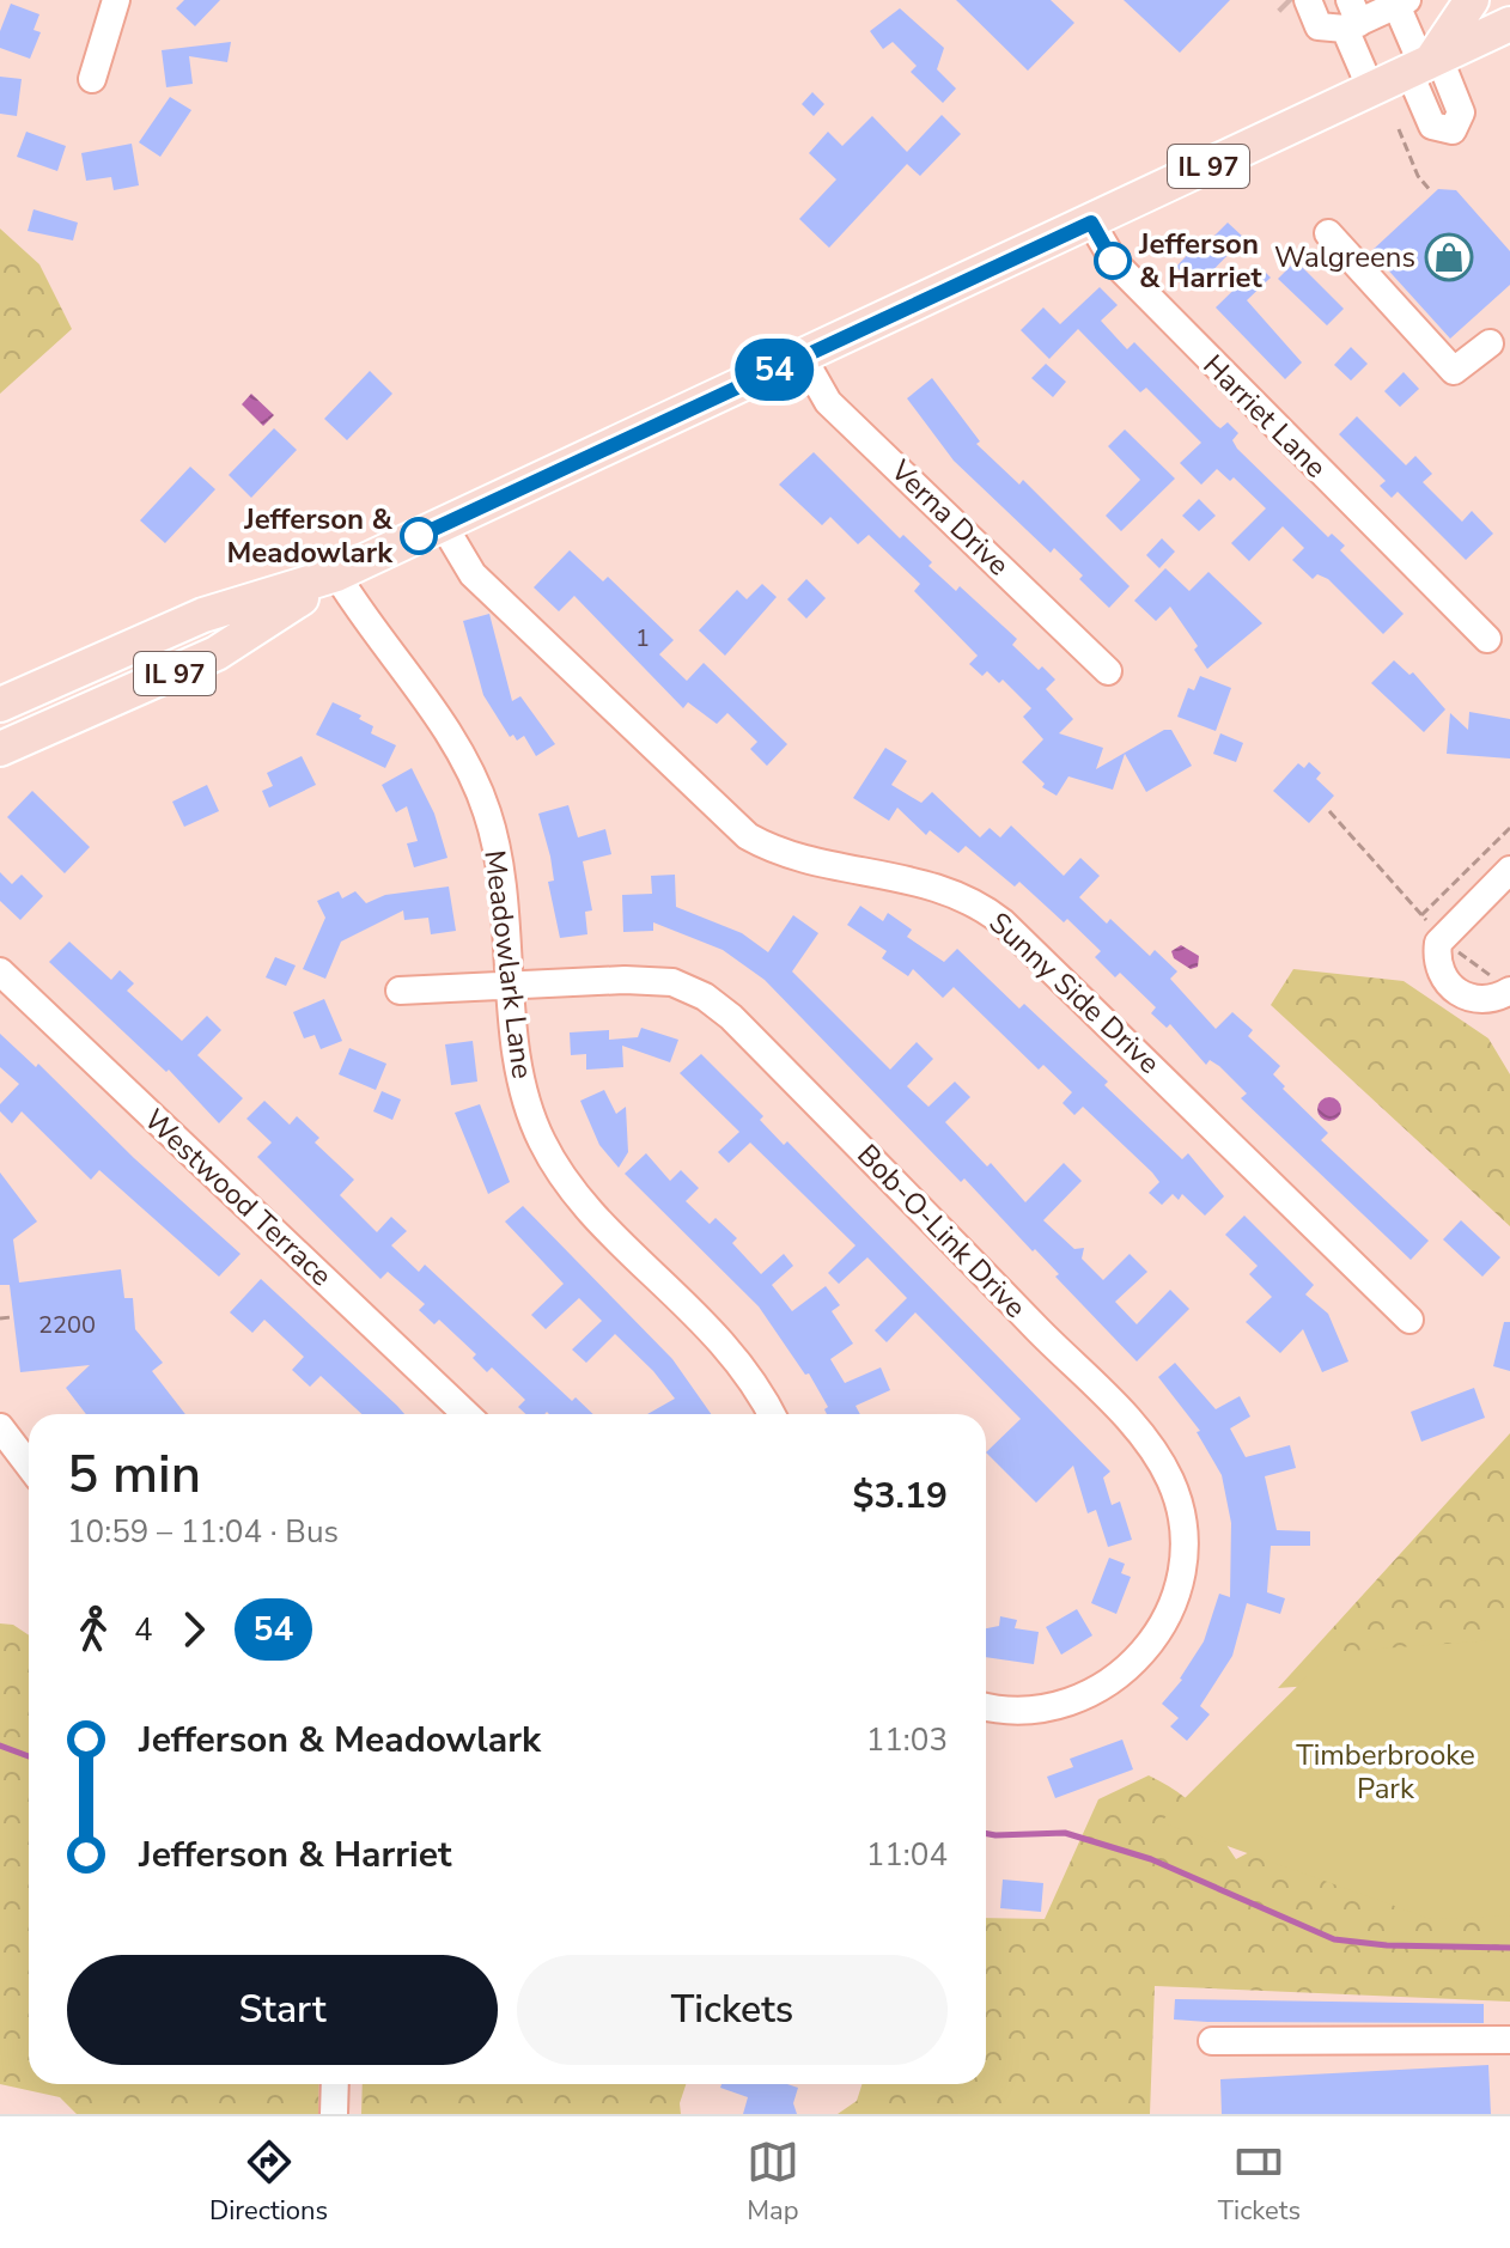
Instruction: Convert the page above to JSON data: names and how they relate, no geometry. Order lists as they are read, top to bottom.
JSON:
{
  "streets": {
    "main road": ["IL 97"],
    "street": [
      "Harriet Lane",
      "Verna Drive",
      "Meadowlark Lane",
      "Sunny Side Drive",
      "Westwood Terrace",
      "Bob-O-Link Drive"
    ]
  },
  "crossings": [
    ["IL 97", "Harriet Lane"],
    ["IL 97", "Verna Drive"],
    ["IL 97", "Meadowlark Lane"],
    ["IL 97", "Sunny Side Drive"],
    ["Meadowlark Lane", "Bob-O-Link Drive"]
  ],
  "parks": ["Timberbrooke Park"],
  "places": {
    "shop": ["Walgreens"],
    "other": ["Jefferson & Harriet", "Jefferson & Meadowlark"]
  },
  "lines": ["bus line 54"],
  "house_numbers": ["1", "2200"],
  "page": {
    "on_map": "54",
    "heading": ["5 min", "10:59 – 11:04 · Bus", "$3.19"],
    "legs": ["4", "54"],
    "list": [
      {
        "name": "Jefferson & Meadowlark",
        "value": "11:03"
      },
      {
        "name": "Jefferson & Harriet",
        "value": "11:04"
      }
    ],
    "buttons": ["Start", "Tickets"],
    "tabs": ["Directions", "Map", "Tickets"]
  }
}
